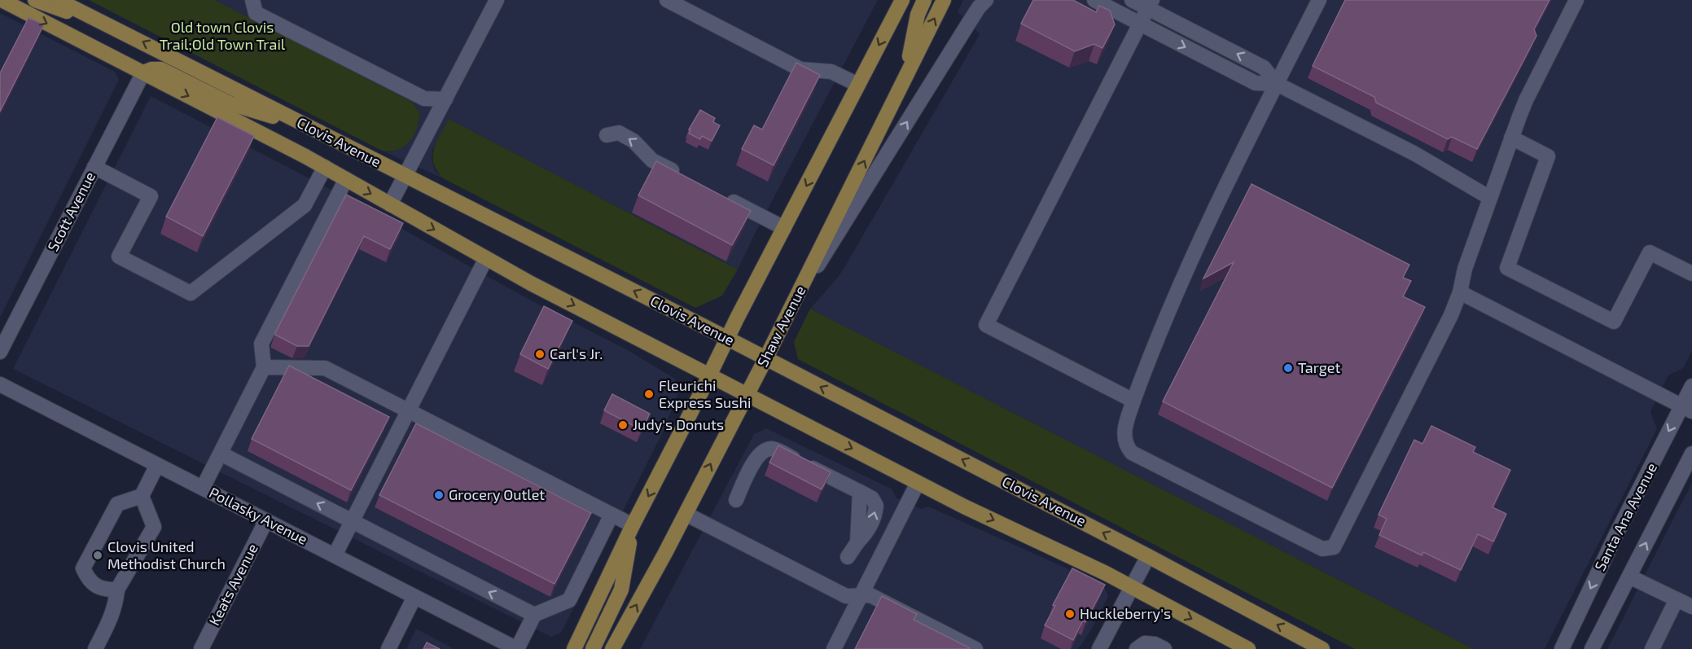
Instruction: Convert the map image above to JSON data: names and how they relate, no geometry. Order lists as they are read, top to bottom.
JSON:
{
  "streets": {
    "main road": ["Clovis Avenue", "Shaw Avenue"],
    "street": [
      "Scott Avenue",
      "Pollasky Avenue",
      "Santa Ana Avenue",
      "Keats Avenue"
    ]
  },
  "crossings": [
    ["Clovis Avenue", "Scott Avenue"],
    ["Clovis Avenue", "Shaw Avenue"],
    ["Pollasky Avenue", "Keats Avenue"]
  ],
  "parks": ["Old town Clovis Trail;Old Town Trail"],
  "places": [
    "Carl's Jr.",
    "Target",
    "Fleurichi Express Sushi",
    "Judy's Donuts",
    "Grocery Outlet",
    "Clovis United Methodist Church",
    "Huckleberry's"
  ]
}
